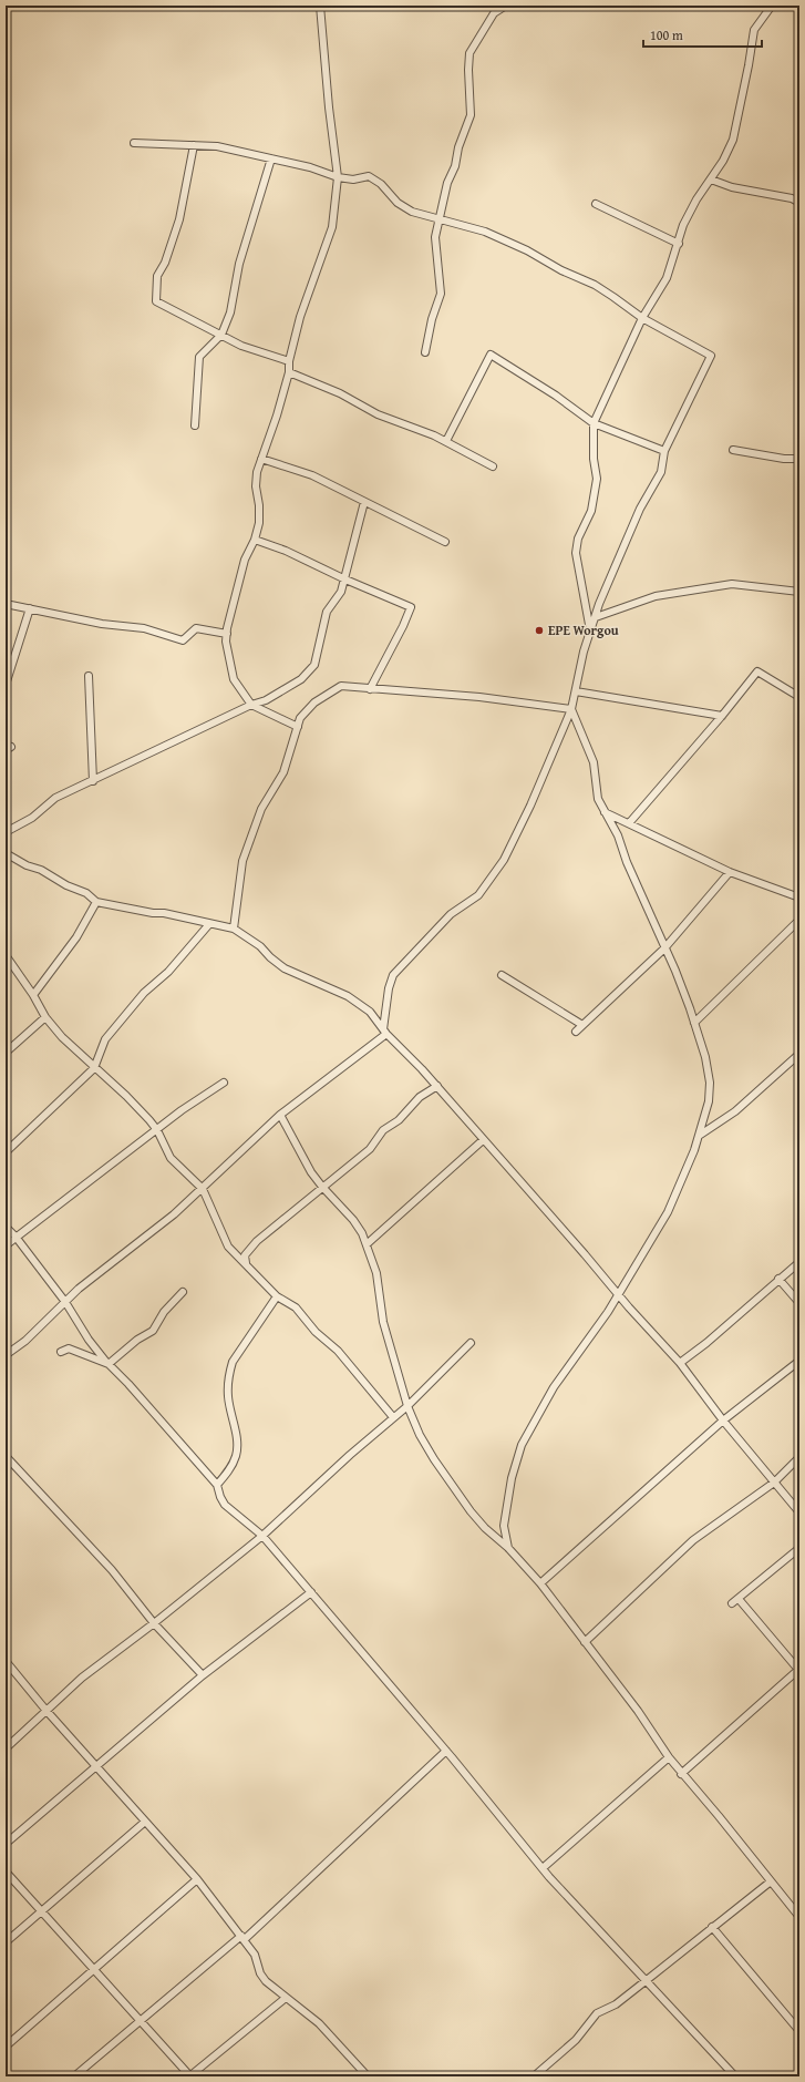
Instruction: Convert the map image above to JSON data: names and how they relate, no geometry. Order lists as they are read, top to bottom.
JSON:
{
  "places": ["EPE Worgou"],
  "scale_bar": "100 m"
}
